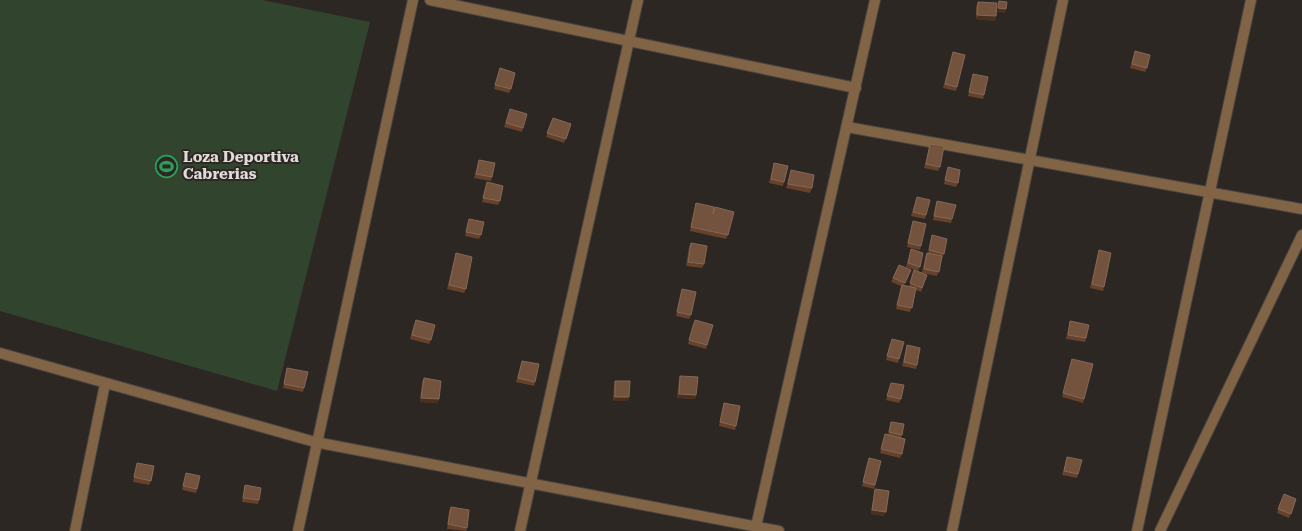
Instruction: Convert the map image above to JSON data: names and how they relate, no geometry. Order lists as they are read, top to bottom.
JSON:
{
  "places": {
    "sports": ["Loza Deportiva Cabrerias"]
  }
}
